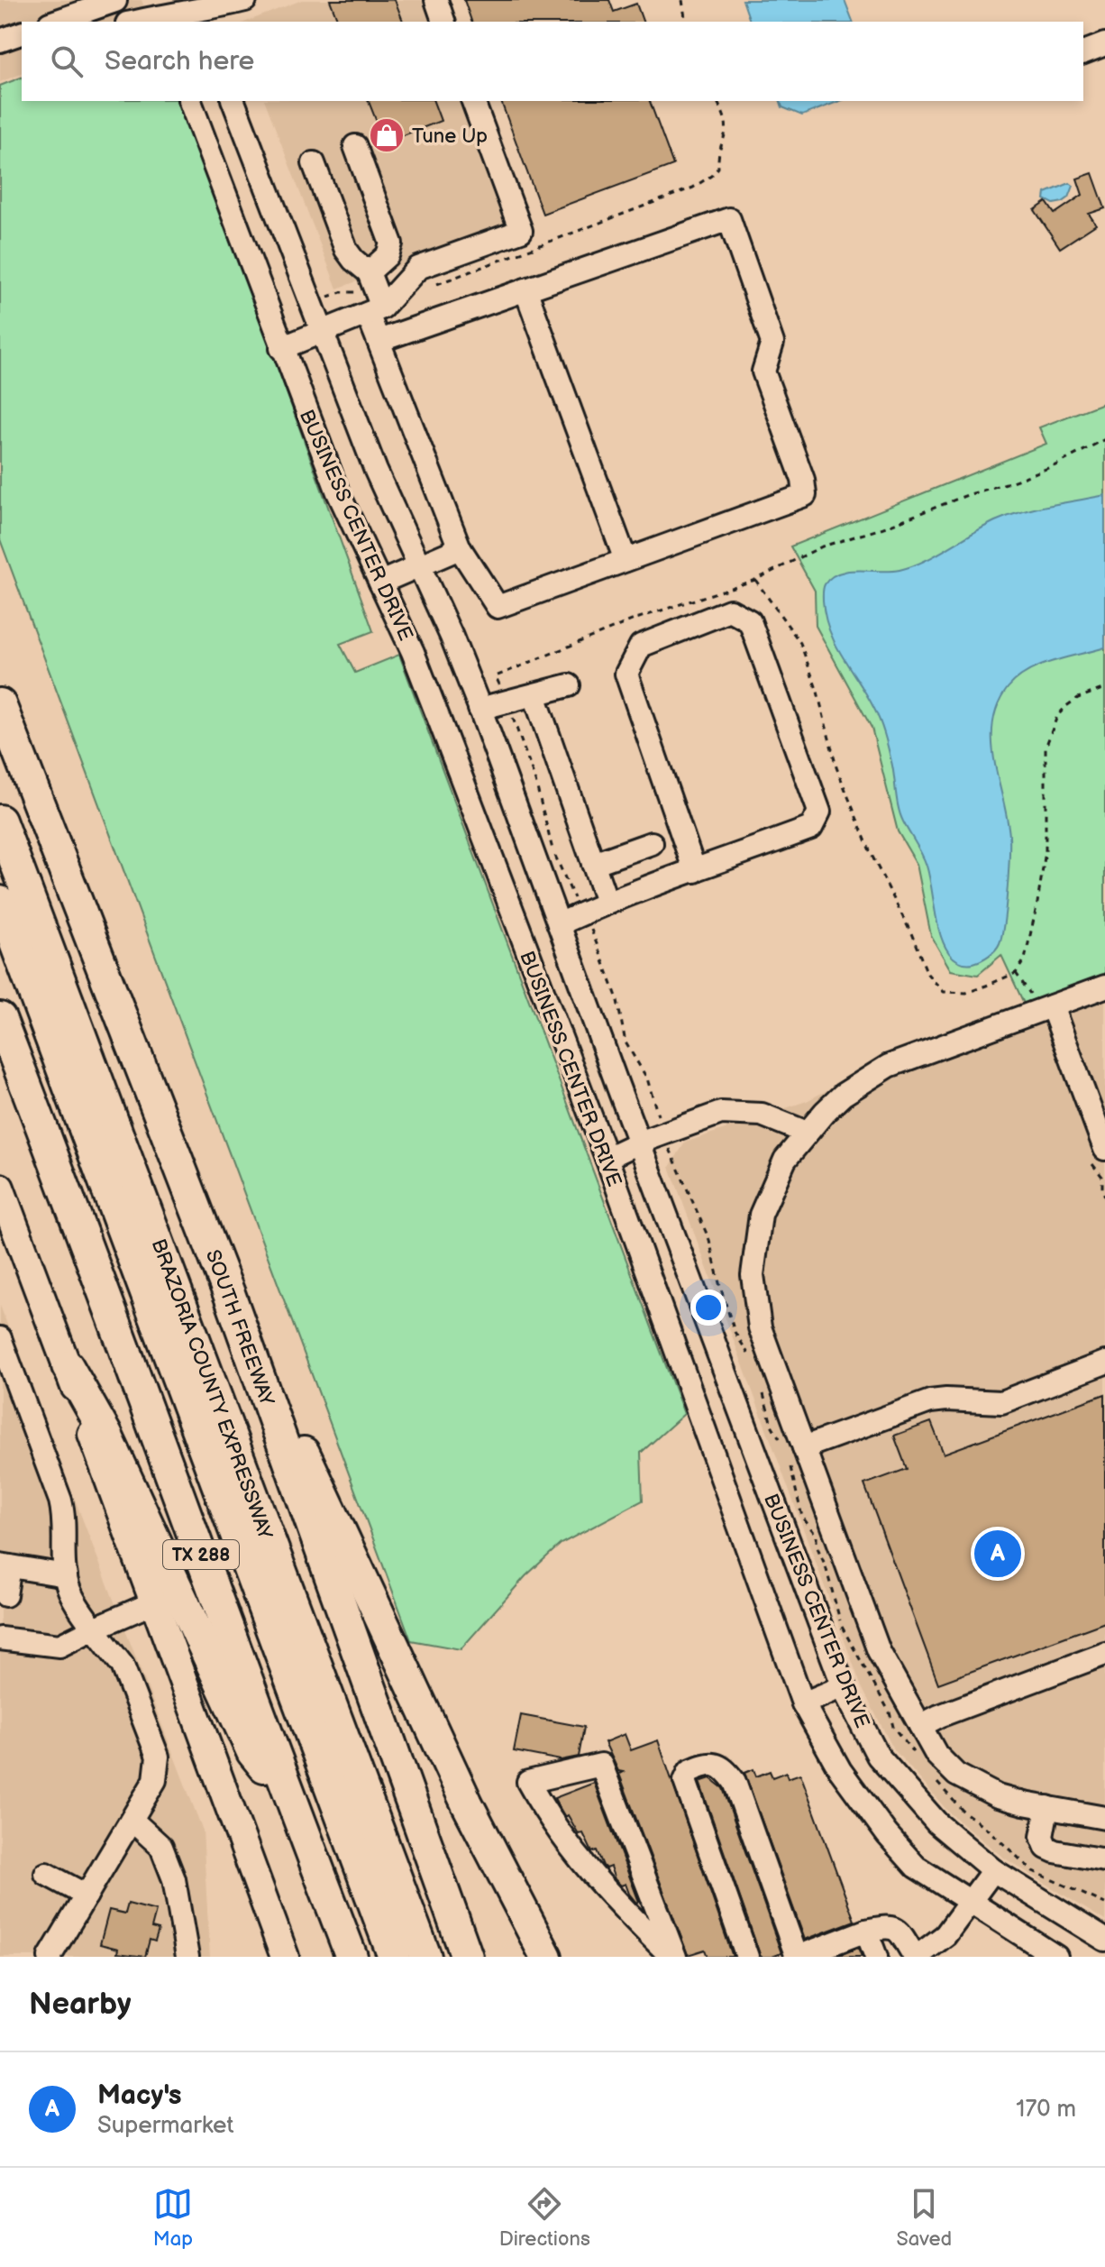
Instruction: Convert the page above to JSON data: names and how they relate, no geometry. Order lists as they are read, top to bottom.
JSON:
{
  "streets": {
    "highway": ["SOUTH FREEWAY", "BRAZORIA COUNTY EXPRESSWAY", "TX 288"],
    "street": ["BUSINESS CENTER DRIVE"]
  },
  "places": {
    "shop": ["Tune Up"]
  },
  "page": {
    "search": "Search here",
    "pins": "A",
    "heading": "Nearby",
    "list": [
      {
        "mark": "A",
        "name": "Macy's",
        "note": "Supermarket",
        "value": "170 m"
      }
    ],
    "nav": ["Map", "Directions", "Saved"]
  }
}
